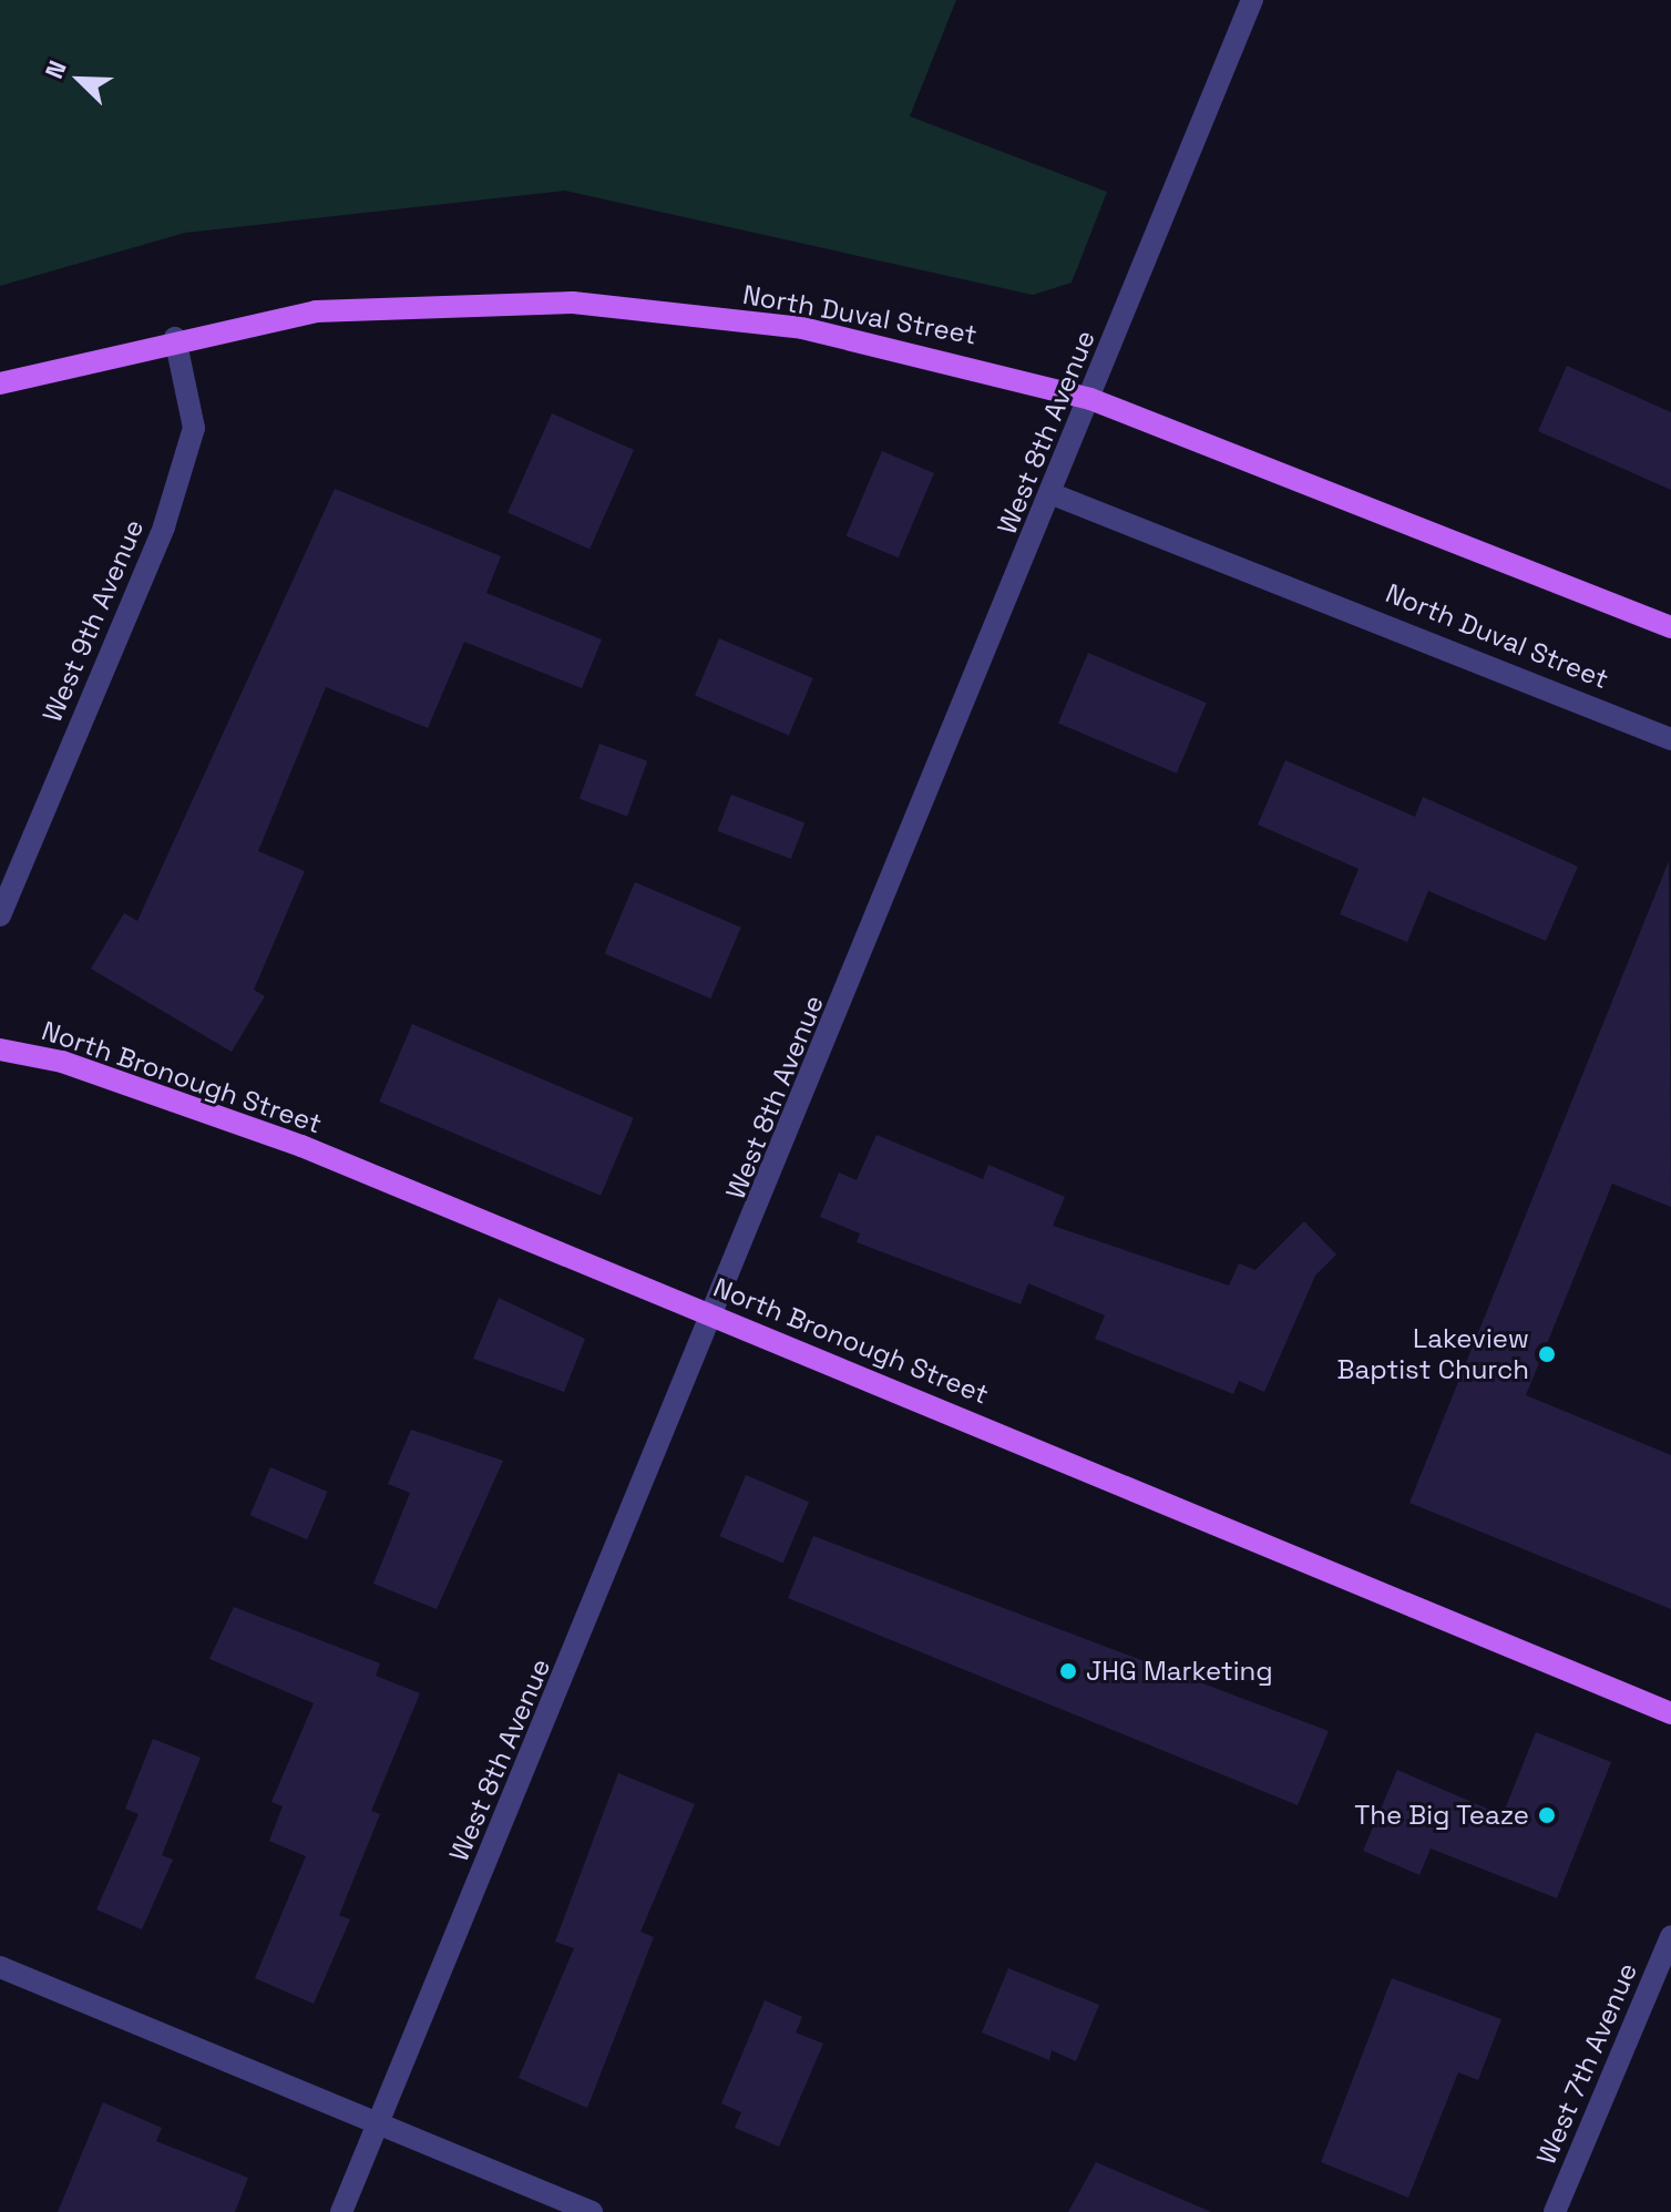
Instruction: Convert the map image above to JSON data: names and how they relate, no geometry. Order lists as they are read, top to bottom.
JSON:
{
  "streets": {
    "main road": ["North Duval Street", "North Bronough Street"],
    "street": ["West 8th Avenue", "West 9th Avenue", "West 7th Avenue"]
  },
  "crossings": [
    ["North Duval Street", "West 8th Avenue"],
    ["North Duval Street", "West 9th Avenue"],
    ["West 8th Avenue", "North Bronough Street"]
  ],
  "places": ["Lakeview Baptist Church", "JHG Marketing", "The Big Teaze"],
  "north": "top left"
}
